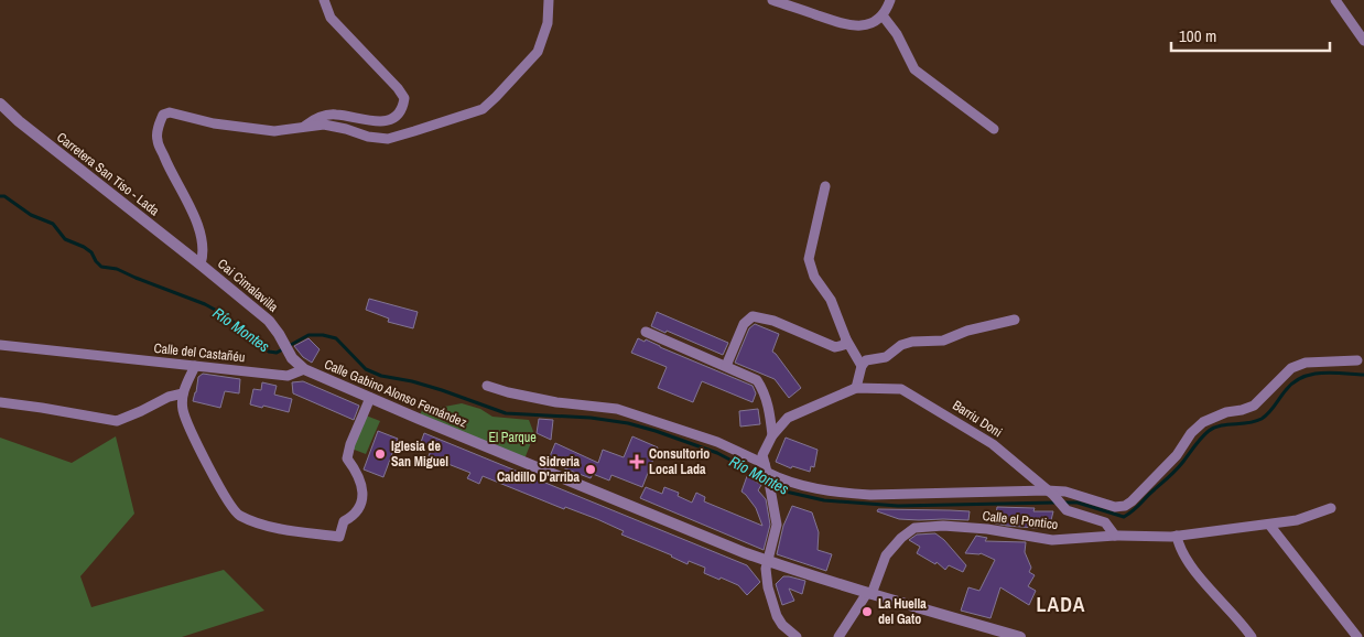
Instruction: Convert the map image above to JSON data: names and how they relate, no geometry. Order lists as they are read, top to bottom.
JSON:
{
  "streets": {
    "street": [
      "Carretera San Tiso - Lada",
      "Cai Cimalavilla",
      "Calle del Castañéu",
      "Calle Gabino Alonso Fernández",
      "Barriu Doni",
      "Calle el Pontico"
    ]
  },
  "crossings": [
    ["Carretera San Tiso - Lada", "Cai Cimalavilla"],
    ["Cai Cimalavilla", "Calle Gabino Alonso Fernández"],
    ["Calle del Castañéu", "Calle Gabino Alonso Fernández"],
    ["Calle Gabino Alonso Fernández", "Barriu Doni"],
    ["Calle Gabino Alonso Fernández", "Calle el Pontico"],
    ["Barriu Doni", "Calle el Pontico"]
  ],
  "districts": ["LADA"],
  "water": ["Río Montes"],
  "parks": ["El Parque"],
  "places": {
    "other": ["Iglesia de San Miguel", "Sidreria Caldillo D'arriba", "La Huella del Gato"],
    "health": ["Consultorio Local Lada"]
  },
  "scale_bar": "100 m"
}
